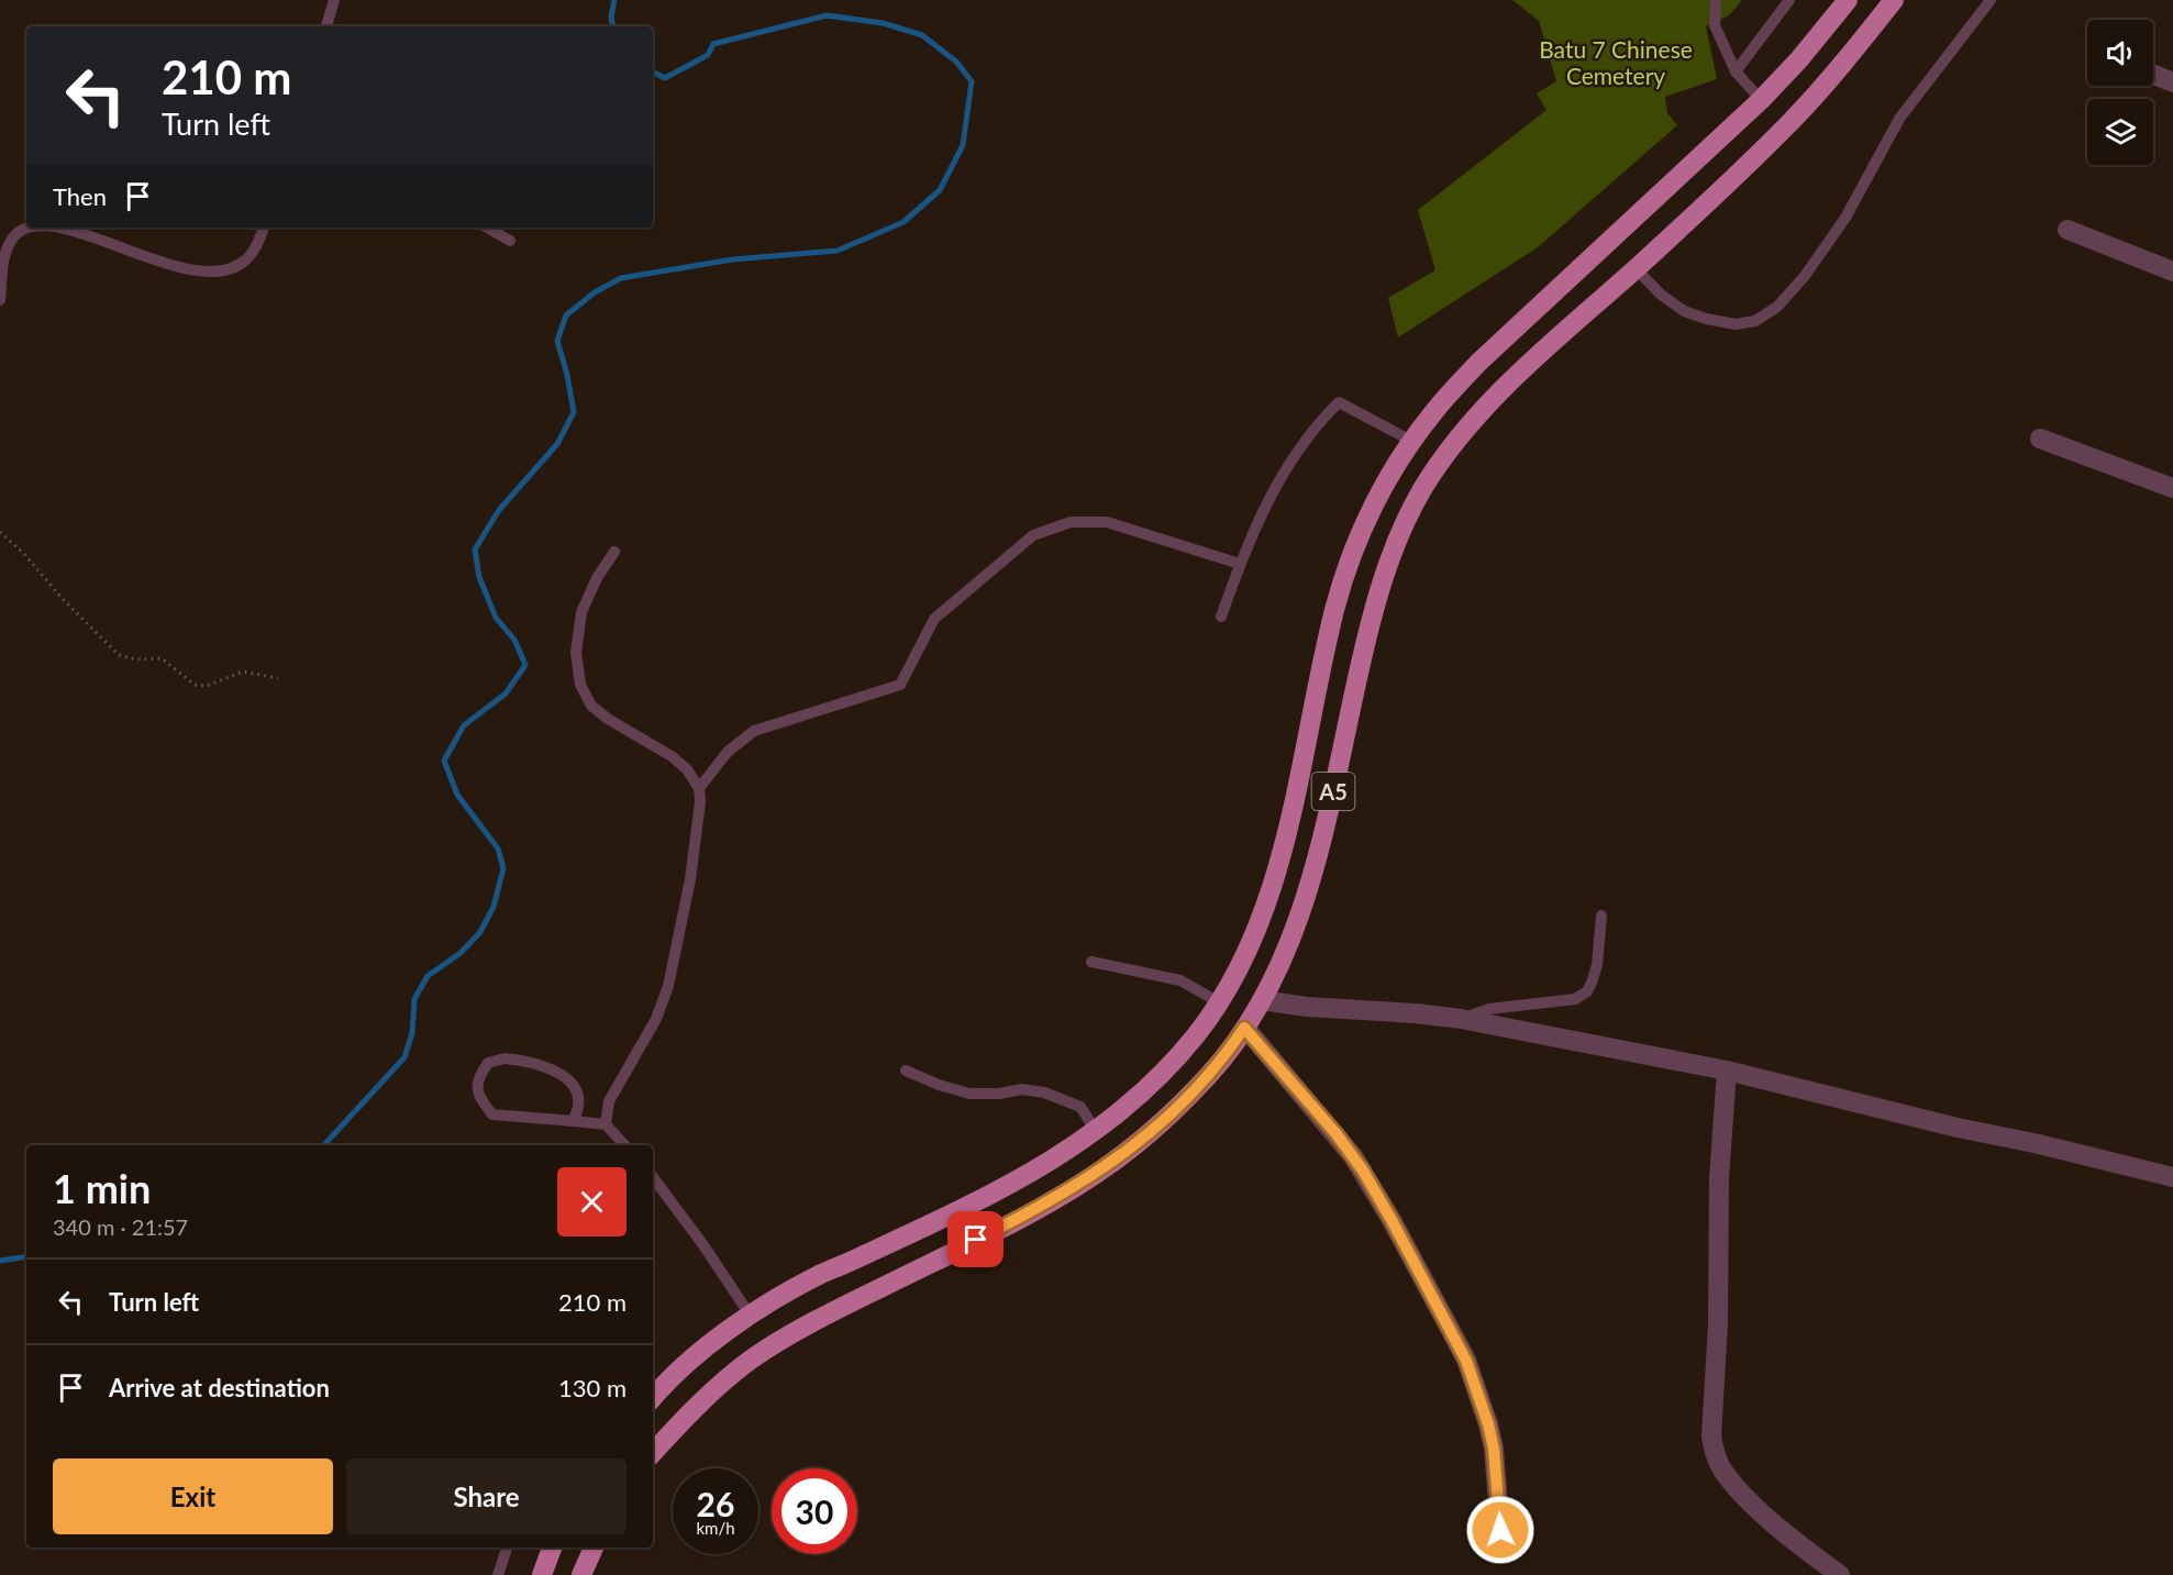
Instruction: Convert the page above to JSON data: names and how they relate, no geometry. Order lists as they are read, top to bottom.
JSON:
{
  "streets": {
    "highway": ["A5"]
  },
  "parks": ["Batu 7 Chinese Cemetery"],
  "page": {
    "turn": ["210 m", "Turn left"],
    "then": "Then",
    "heading": ["1 min", "340 m · 21:57"],
    "list": [
      {
        "name": "Turn left",
        "value": "210 m"
      },
      {
        "name": "Arrive at destination",
        "value": "130 m"
      }
    ],
    "buttons": ["Exit", "Share"],
    "speed": "26 km/h",
    "limit": "30"
  }
}
